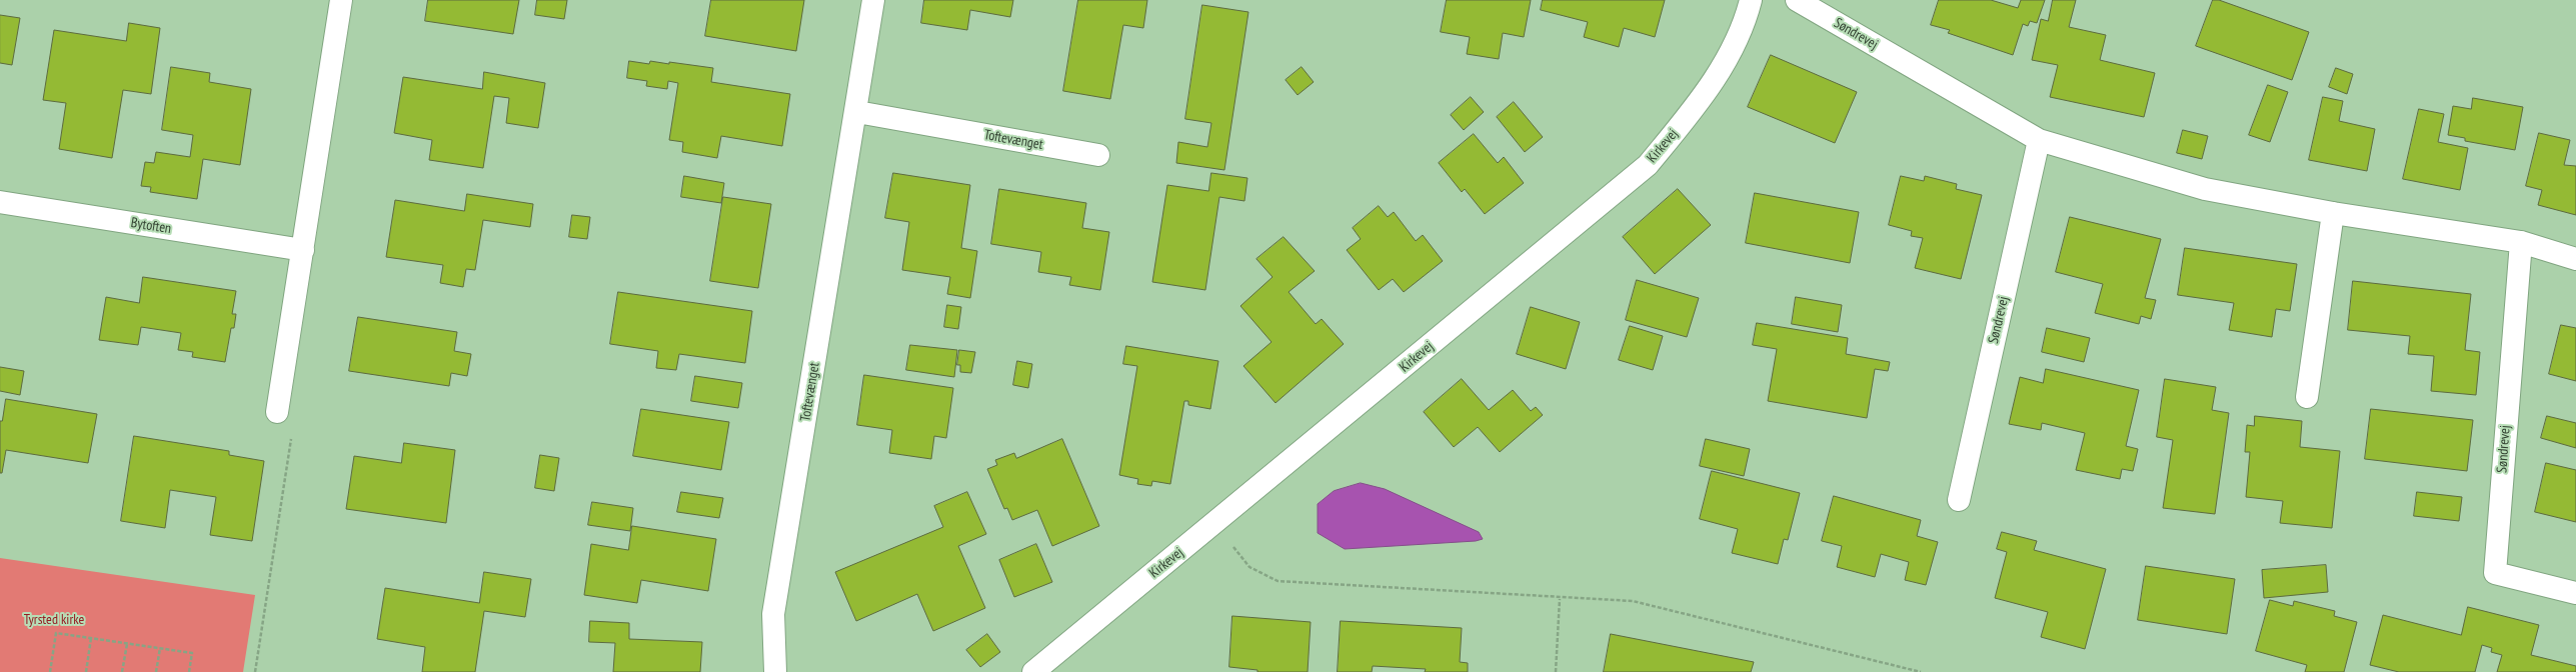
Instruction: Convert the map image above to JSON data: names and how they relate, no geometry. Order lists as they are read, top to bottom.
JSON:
{
  "streets": {
    "street": [
      "Søndrevej",
      "Toftevænget",
      "Kirkevej",
      "Bytoften"
    ]
  },
  "parks": ["Tyrsted kirke"]
}
